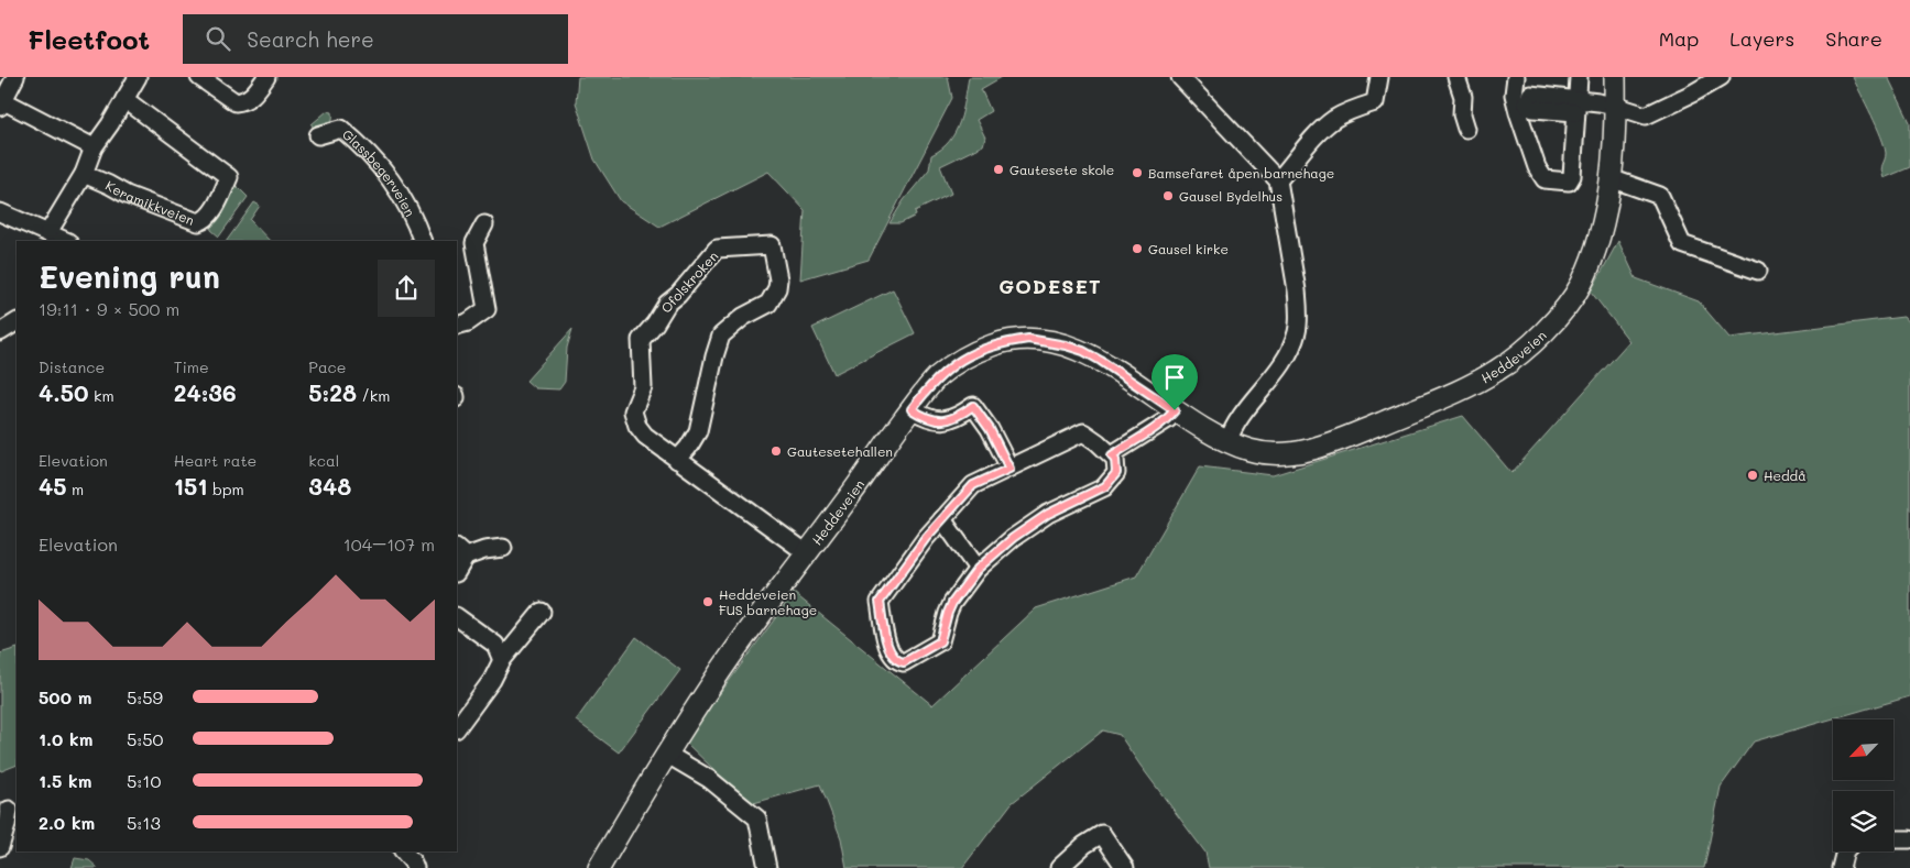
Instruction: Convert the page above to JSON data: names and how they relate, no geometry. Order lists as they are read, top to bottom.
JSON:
{
  "streets": {
    "street": [
      "Glassbegerveien",
      "Keramikkveien",
      "Ofolskroken",
      "Heddeveien"
    ]
  },
  "crossings": [
    ["Ofolskroken", "Heddeveien"]
  ],
  "districts": ["GODESET"],
  "places": [
    "Gautesete skole",
    "Bamsefaret åpen barnehage",
    "Gausel Bydelhus",
    "Gausel kirke",
    "Gautesetehallen",
    "Heddå",
    "Heddeveien FUS barnehage"
  ],
  "north": "bottom left",
  "page": {
    "header": "Fleetfoot",
    "search": "Search here",
    "nav": ["Map", "Layers", "Share"],
    "heading": ["Evening run", "19:11 · 9 × 500 m"],
    "stats": [
      ["Distance", "4.50 km"],
      ["Time", "24:36"],
      ["Pace", "5:28 /km"],
      ["Elevation", "45 m"],
      ["Heart rate", "151 bpm"],
      ["kcal", "348"]
    ],
    "chart": ["Elevation", "104–107 m"],
    "list": [
      {
        "name": "500 m",
        "note": "5:59"
      },
      {
        "name": "1.0 km",
        "note": "5:50"
      },
      {
        "name": "1.5 km",
        "note": "5:10"
      },
      {
        "name": "2.0 km",
        "note": "5:13"
      }
    ]
  }
}
